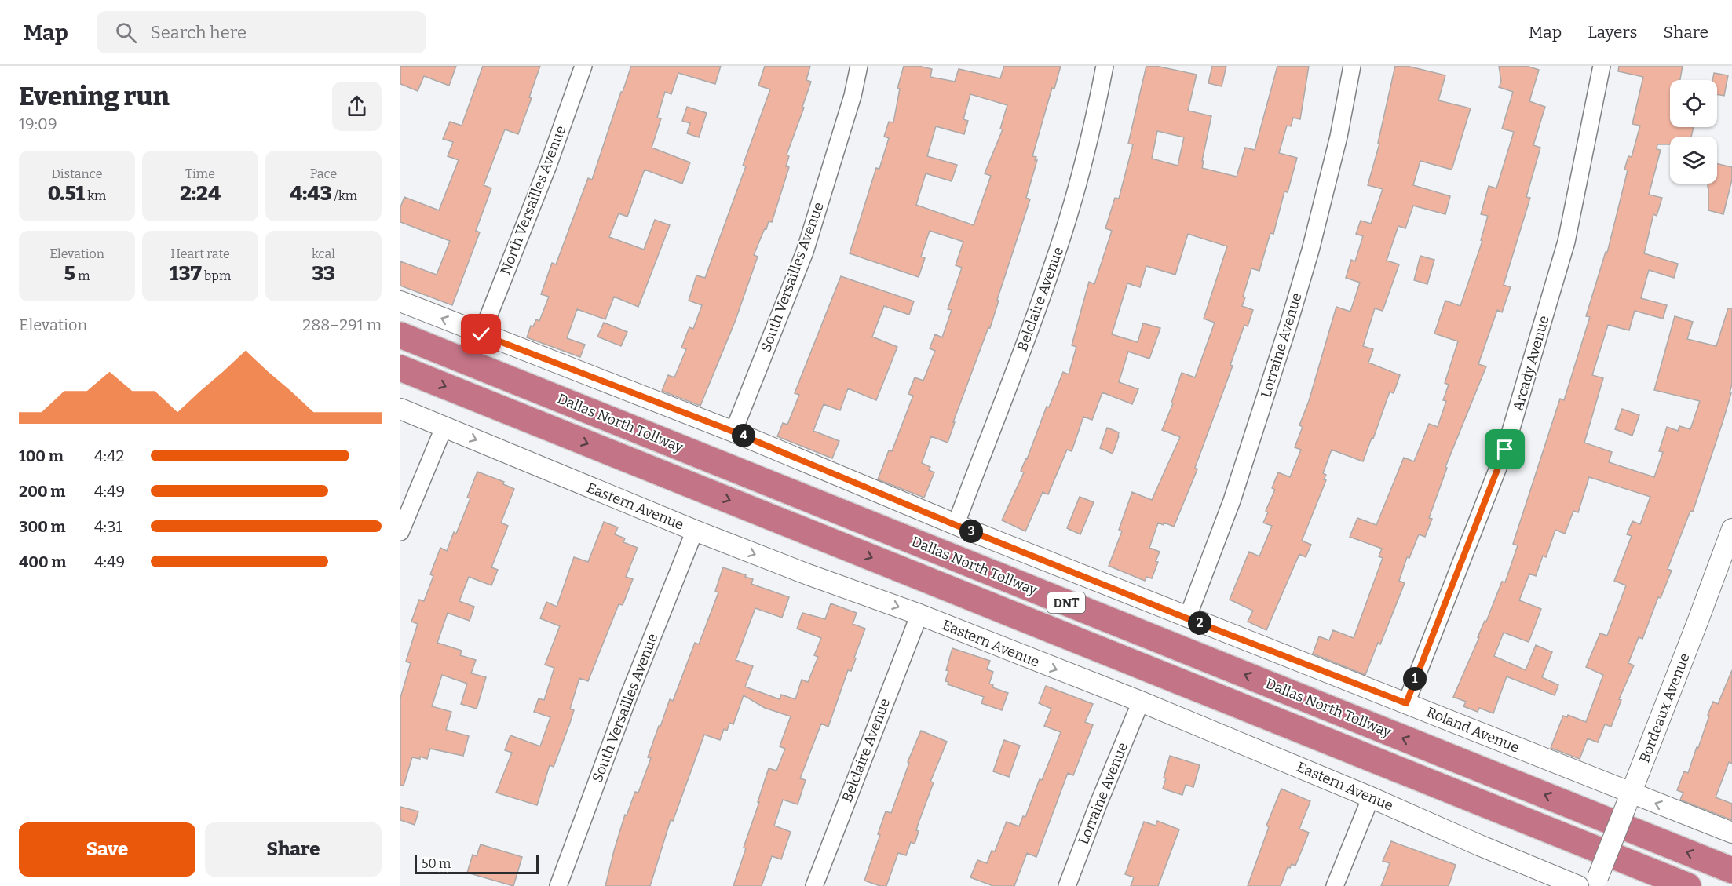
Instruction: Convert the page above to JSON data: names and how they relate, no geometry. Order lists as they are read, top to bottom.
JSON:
{
  "streets": {
    "highway": ["Dallas North Tollway", "DNT"],
    "street": [
      "North Versailles Avenue",
      "South Versailles Avenue",
      "Belclaire Avenue",
      "Lorraine Avenue",
      "Arcady Avenue",
      "Eastern Avenue",
      "Bordeaux Avenue",
      "Roland Avenue"
    ]
  },
  "crossings": [
    ["North Versailles Avenue", "Roland Avenue"],
    ["South Versailles Avenue", "Eastern Avenue"],
    ["South Versailles Avenue", "Roland Avenue"],
    ["Belclaire Avenue", "Eastern Avenue"],
    ["Belclaire Avenue", "Roland Avenue"],
    ["Lorraine Avenue", "Eastern Avenue"],
    ["Lorraine Avenue", "Roland Avenue"],
    ["Arcady Avenue", "Roland Avenue"],
    ["Bordeaux Avenue", "Roland Avenue"]
  ],
  "one_way": ["Eastern Avenue"],
  "scale_bar": "50 m",
  "page": {
    "header": "Map",
    "search": "Search here",
    "nav": ["Map", "Layers", "Share"],
    "heading": ["Evening run", "19:09"],
    "stats": [
      ["Distance", "0.51 km"],
      ["Time", "2:24"],
      ["Pace", "4:43 /km"],
      ["Elevation", "5 m"],
      ["Heart rate", "137 bpm"],
      ["kcal", "33"]
    ],
    "chart": ["Elevation", "288–291 m"],
    "pins": [
      "4",
      "3",
      "2",
      "1"
    ],
    "list": [
      {
        "name": "100 m",
        "note": "4:42"
      },
      {
        "name": "200 m",
        "note": "4:49"
      },
      {
        "name": "300 m",
        "note": "4:31"
      },
      {
        "name": "400 m",
        "note": "4:49"
      }
    ],
    "buttons": ["Save", "Share"],
    "scale": "50 m"
  }
}
